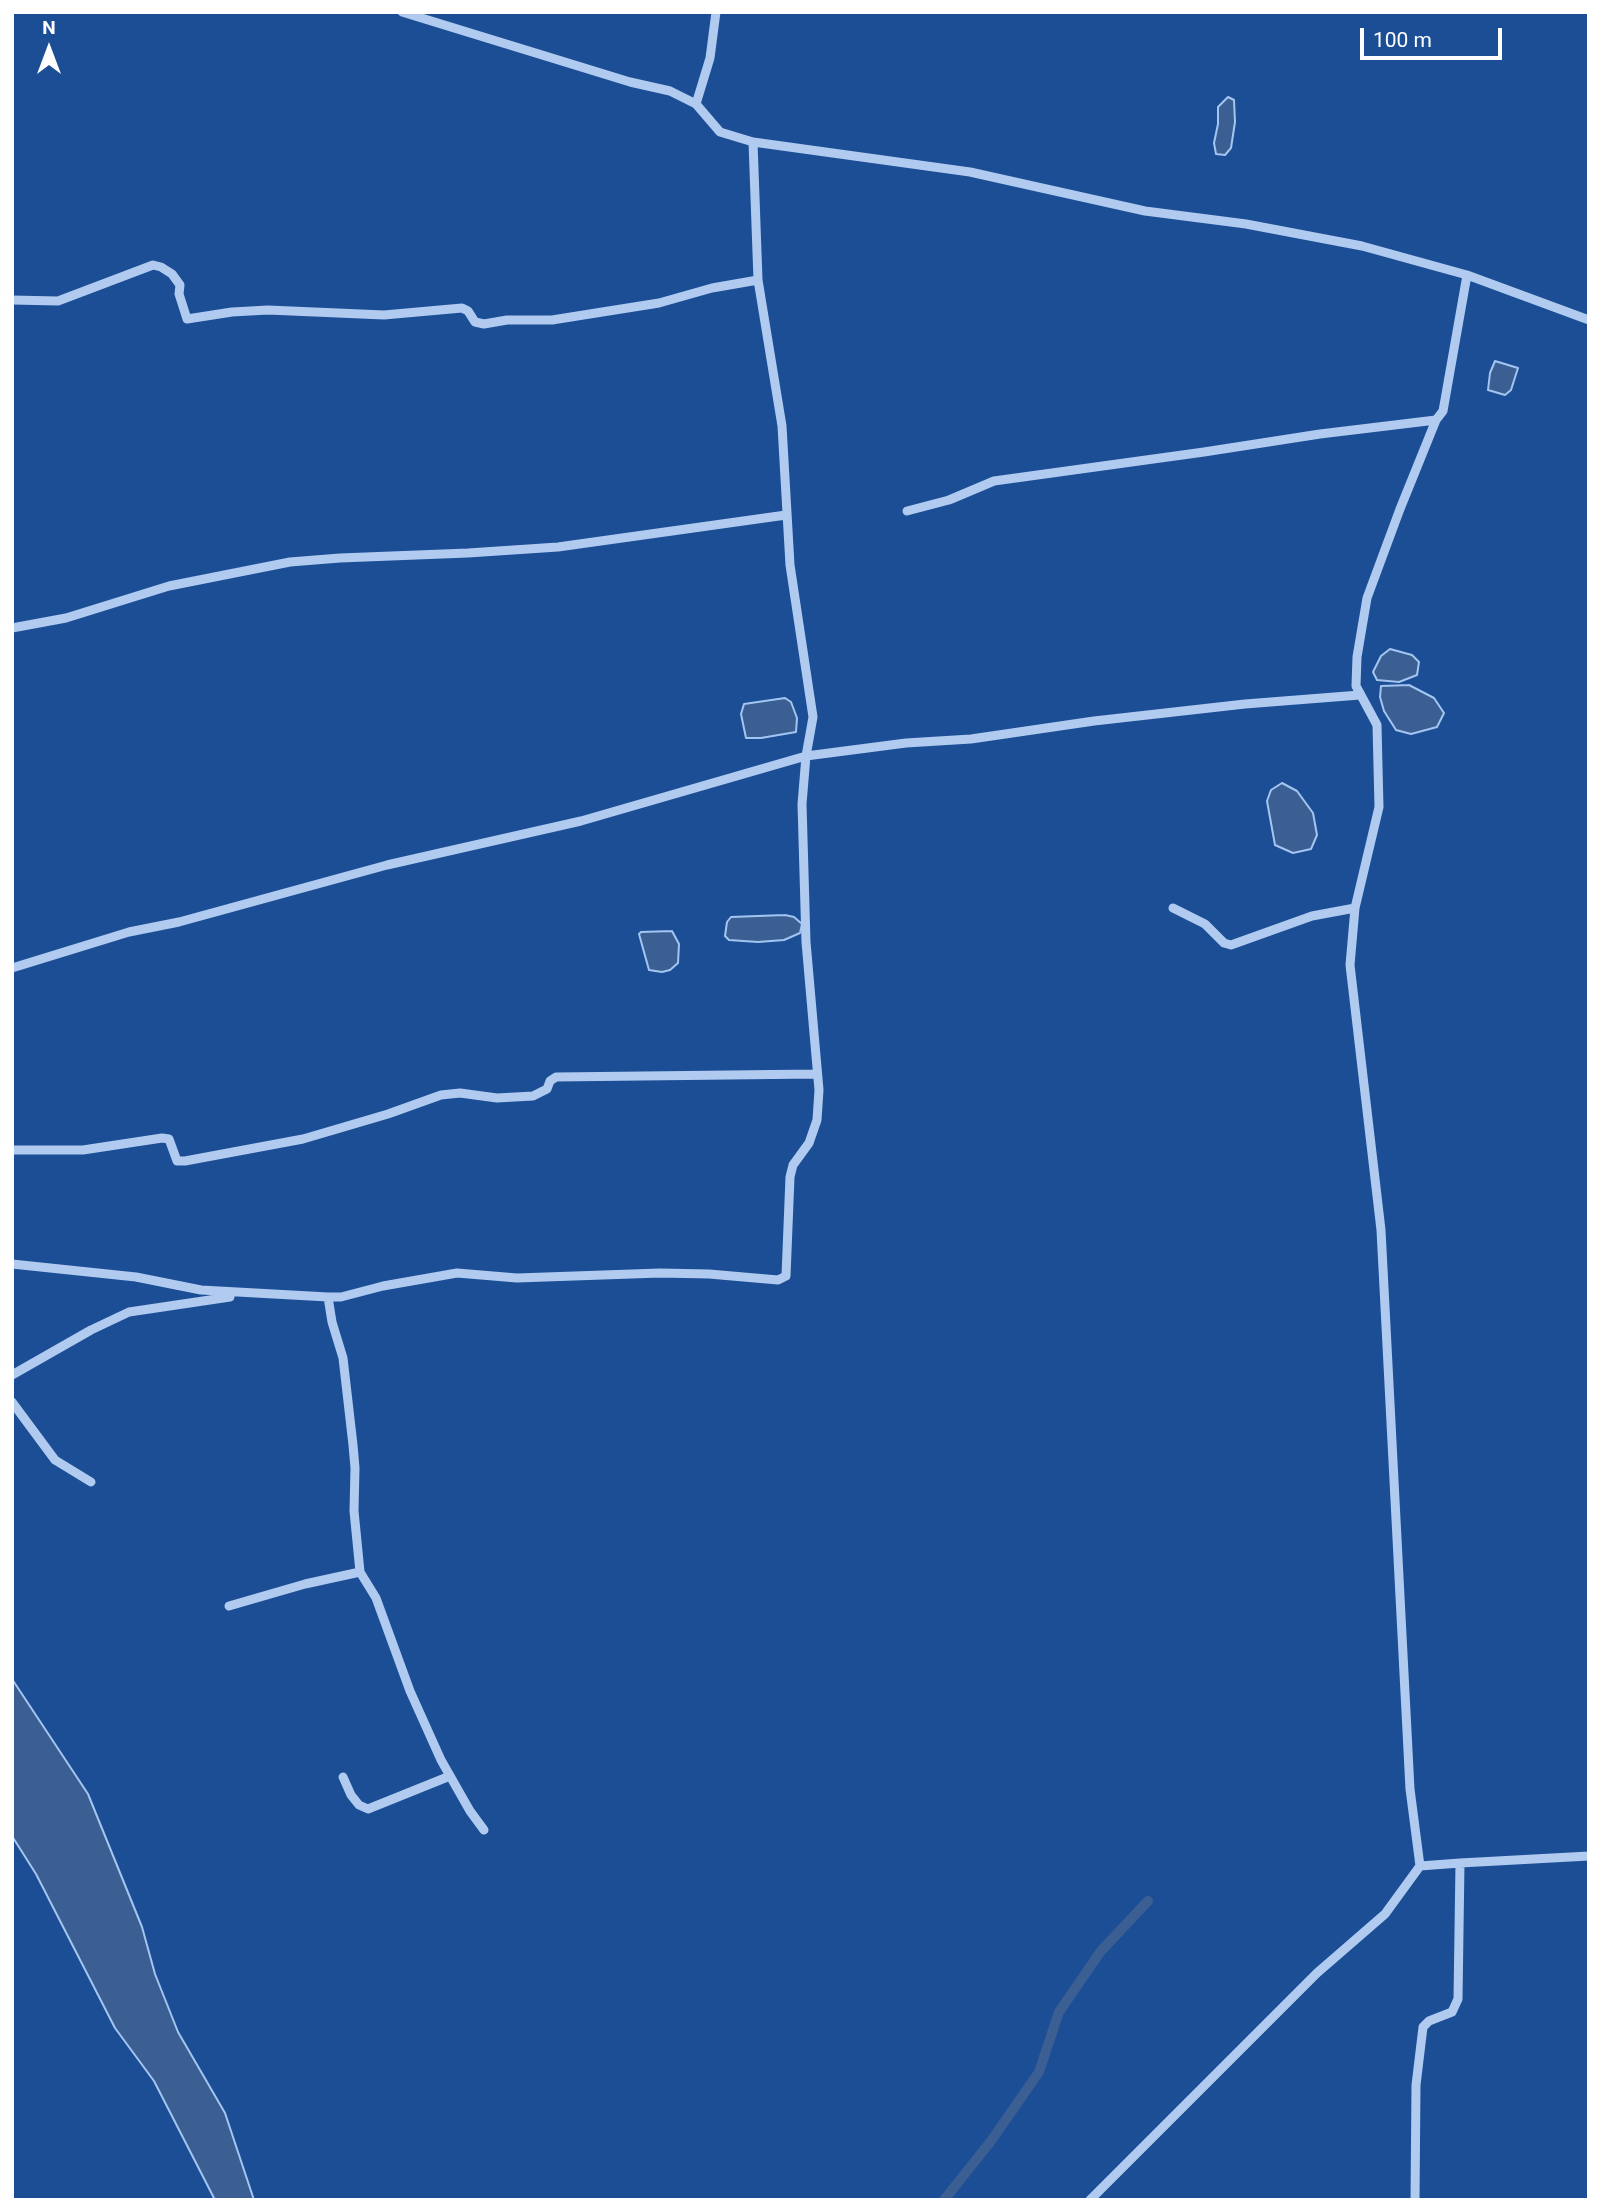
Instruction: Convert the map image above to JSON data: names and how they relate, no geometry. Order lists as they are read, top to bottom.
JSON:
{
  "scale_bar": "100 m",
  "north": "top"
}
